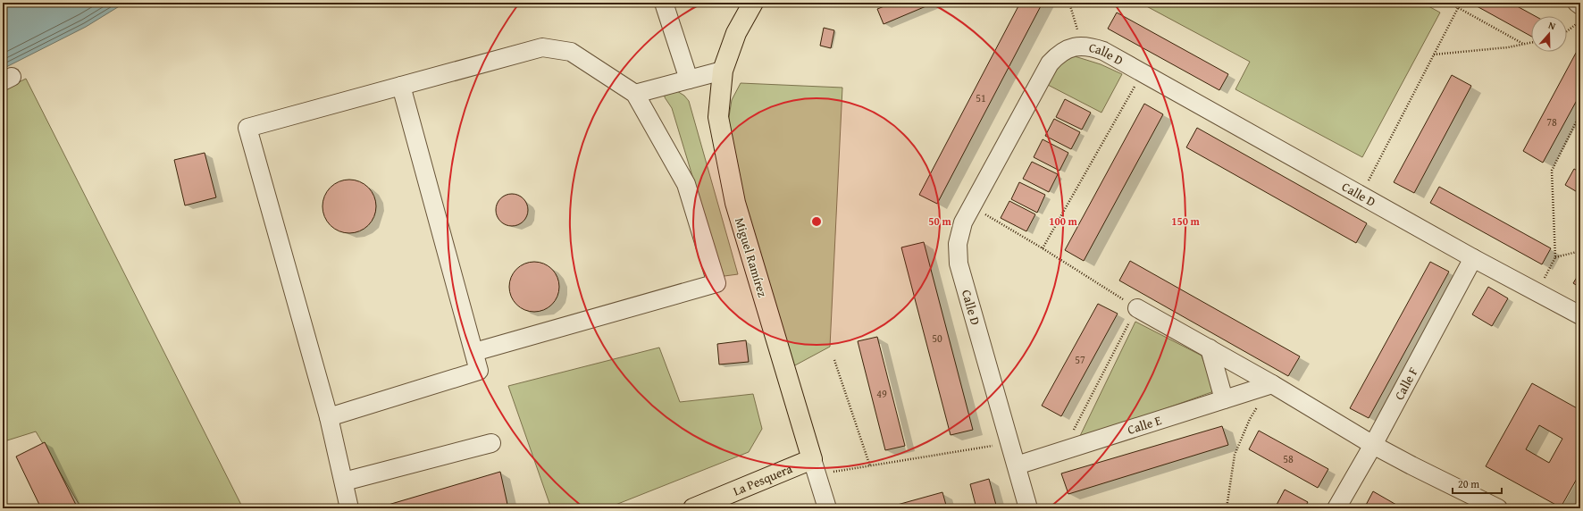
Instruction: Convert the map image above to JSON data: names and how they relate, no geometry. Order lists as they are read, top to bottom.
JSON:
{
  "streets": {
    "main road": ["Miguel Ramírez", "La Pesquera"],
    "street": ["Calle D", "Calle F", "Calle E"]
  },
  "crossings": [
    ["Calle D", "Calle F"],
    ["Calle D", "Calle E"],
    ["Miguel Ramírez", "La Pesquera"]
  ],
  "house_numbers": [
    "51",
    "78",
    "50",
    "57",
    "49",
    "58"
  ],
  "scale_bar": "20 m",
  "north": "top",
  "rings": ["50 m", "100 m", "150 m"]
}
